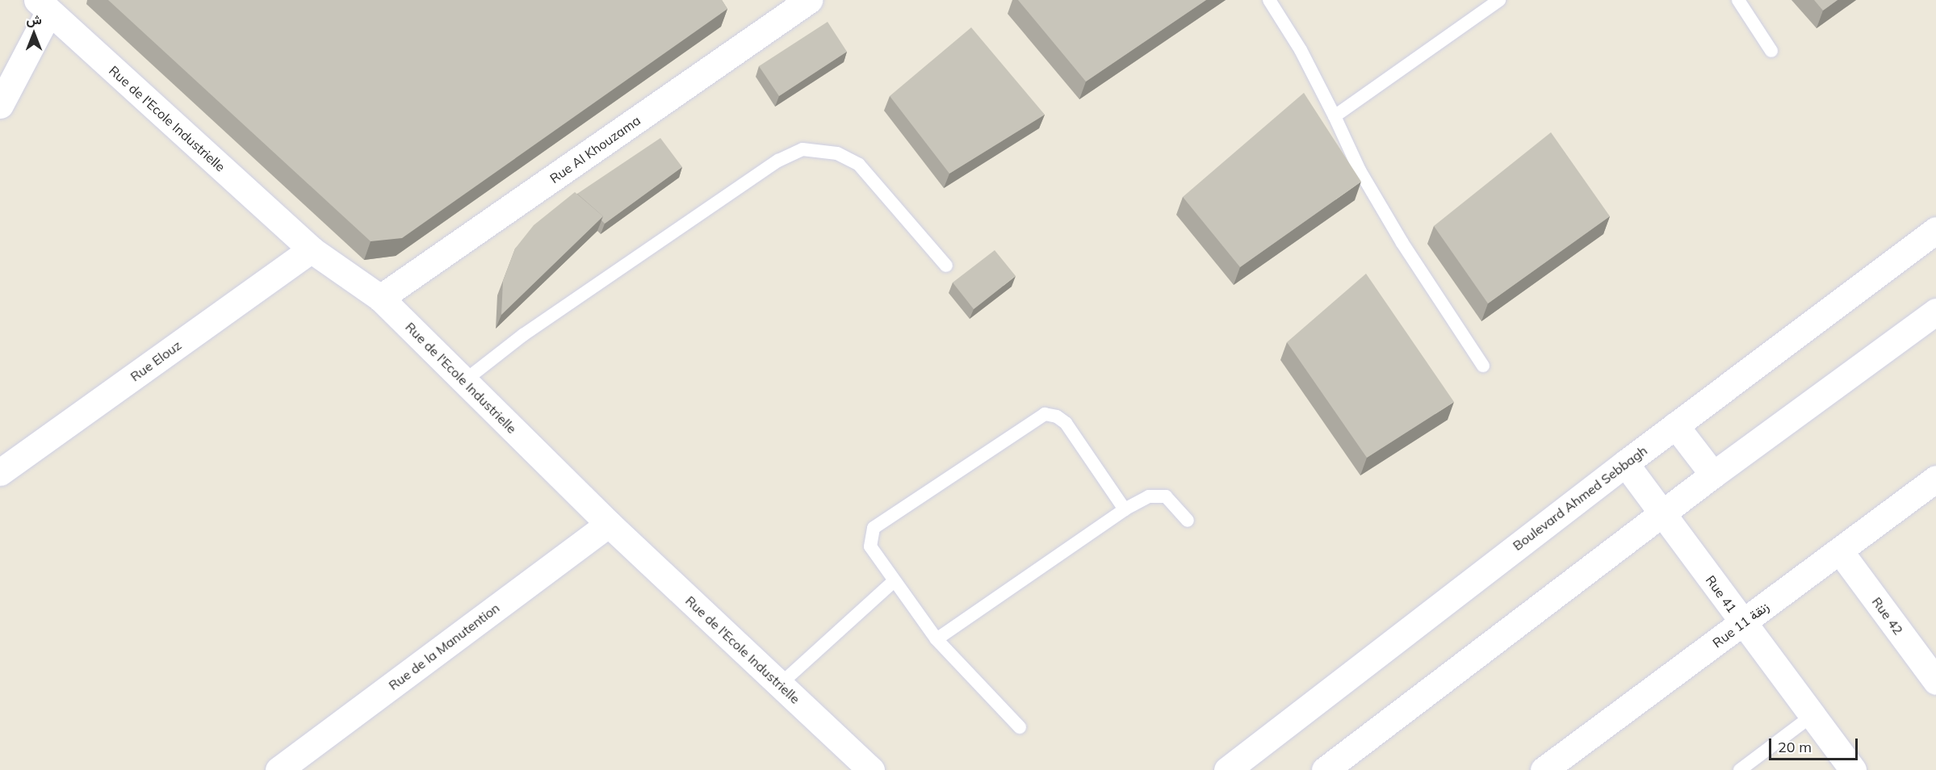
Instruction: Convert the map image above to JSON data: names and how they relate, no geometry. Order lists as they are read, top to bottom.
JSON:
{
  "streets": {
    "street": [
      "Rue de l'Ecole Industrielle",
      "Rue Al Khouzama",
      "Rue Elouz",
      "Boulevard Ahmed Sebbagh",
      "Rue 41",
      "Rue 42",
      "Rue 11 زنقة",
      "Rue de la Manutention"
    ]
  },
  "crossings": [
    ["Rue de l'Ecole Industrielle", "Rue Al Khouzama"],
    ["Rue de l'Ecole Industrielle", "Rue Elouz"],
    ["Rue de l'Ecole Industrielle", "Rue de la Manutention"],
    ["Boulevard Ahmed Sebbagh", "Rue 41"],
    ["Rue 41", "Rue 11 زنقة"],
    ["Rue 42", "Rue 11 زنقة"]
  ],
  "scale_bar": "20 m",
  "north": "top"
}
